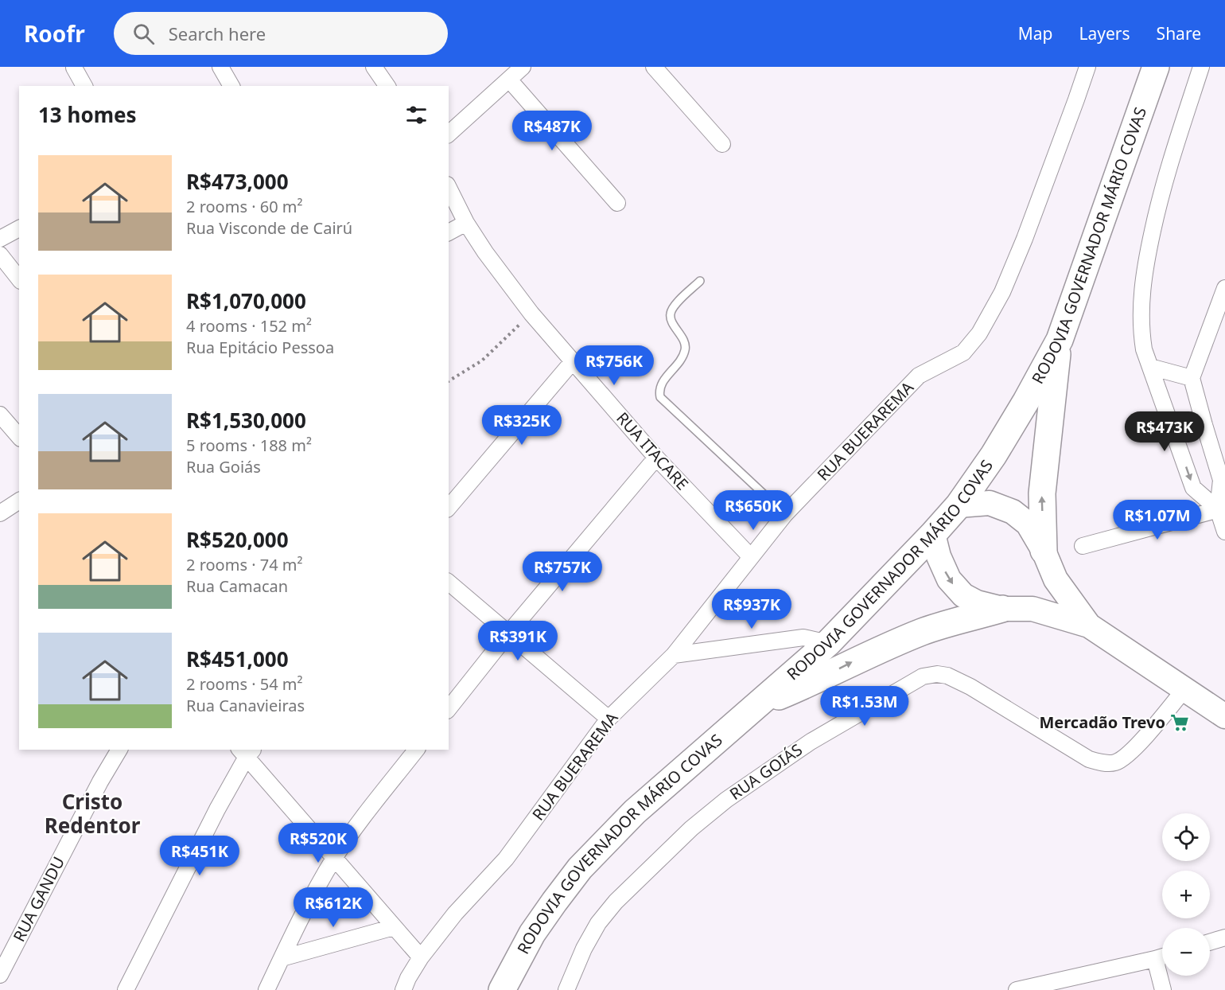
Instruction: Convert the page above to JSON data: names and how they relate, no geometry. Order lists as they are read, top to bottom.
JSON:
{
  "streets": {
    "highway": ["RODOVIA GOVERNADOR MÁRIO COVAS"],
    "street": [
      "RUA BUERAREMA",
      "RUA ITACARE",
      "RUA GOIÁS",
      "RUA GANDU"
    ]
  },
  "crossings": [
    ["RUA BUERAREMA", "RUA ITACARE"]
  ],
  "districts": ["Cristo Redentor"],
  "places": {
    "supermarket": ["Mercadão Trevo"]
  },
  "page": {
    "header": "Roofr",
    "search": "Search here",
    "nav": ["Map", "Layers", "Share"],
    "heading": "13 homes",
    "price": [
      "R$487K",
      "R$756K",
      "R$325K",
      "R$473K",
      "R$650K",
      "R$1.07M",
      "R$757K",
      "R$937K",
      "R$391K",
      "R$1.53M",
      "R$520K",
      "R$451K",
      "R$612K"
    ],
    "list": [
      {
        "name": "R$473,000",
        "note": "2 rooms · 60 m² · Rua Visconde de Cairú"
      },
      {
        "name": "R$1,070,000",
        "note": "4 rooms · 152 m² · Rua Epitácio Pessoa"
      },
      {
        "name": "R$1,530,000",
        "note": "5 rooms · 188 m² · Rua Goiás"
      },
      {
        "name": "R$520,000",
        "note": "2 rooms · 74 m² · Rua Camacan"
      },
      {
        "name": "R$451,000",
        "note": "2 rooms · 54 m² · Rua Canavieiras"
      }
    ],
    "map_buttons": ["+", "−"]
  }
}
